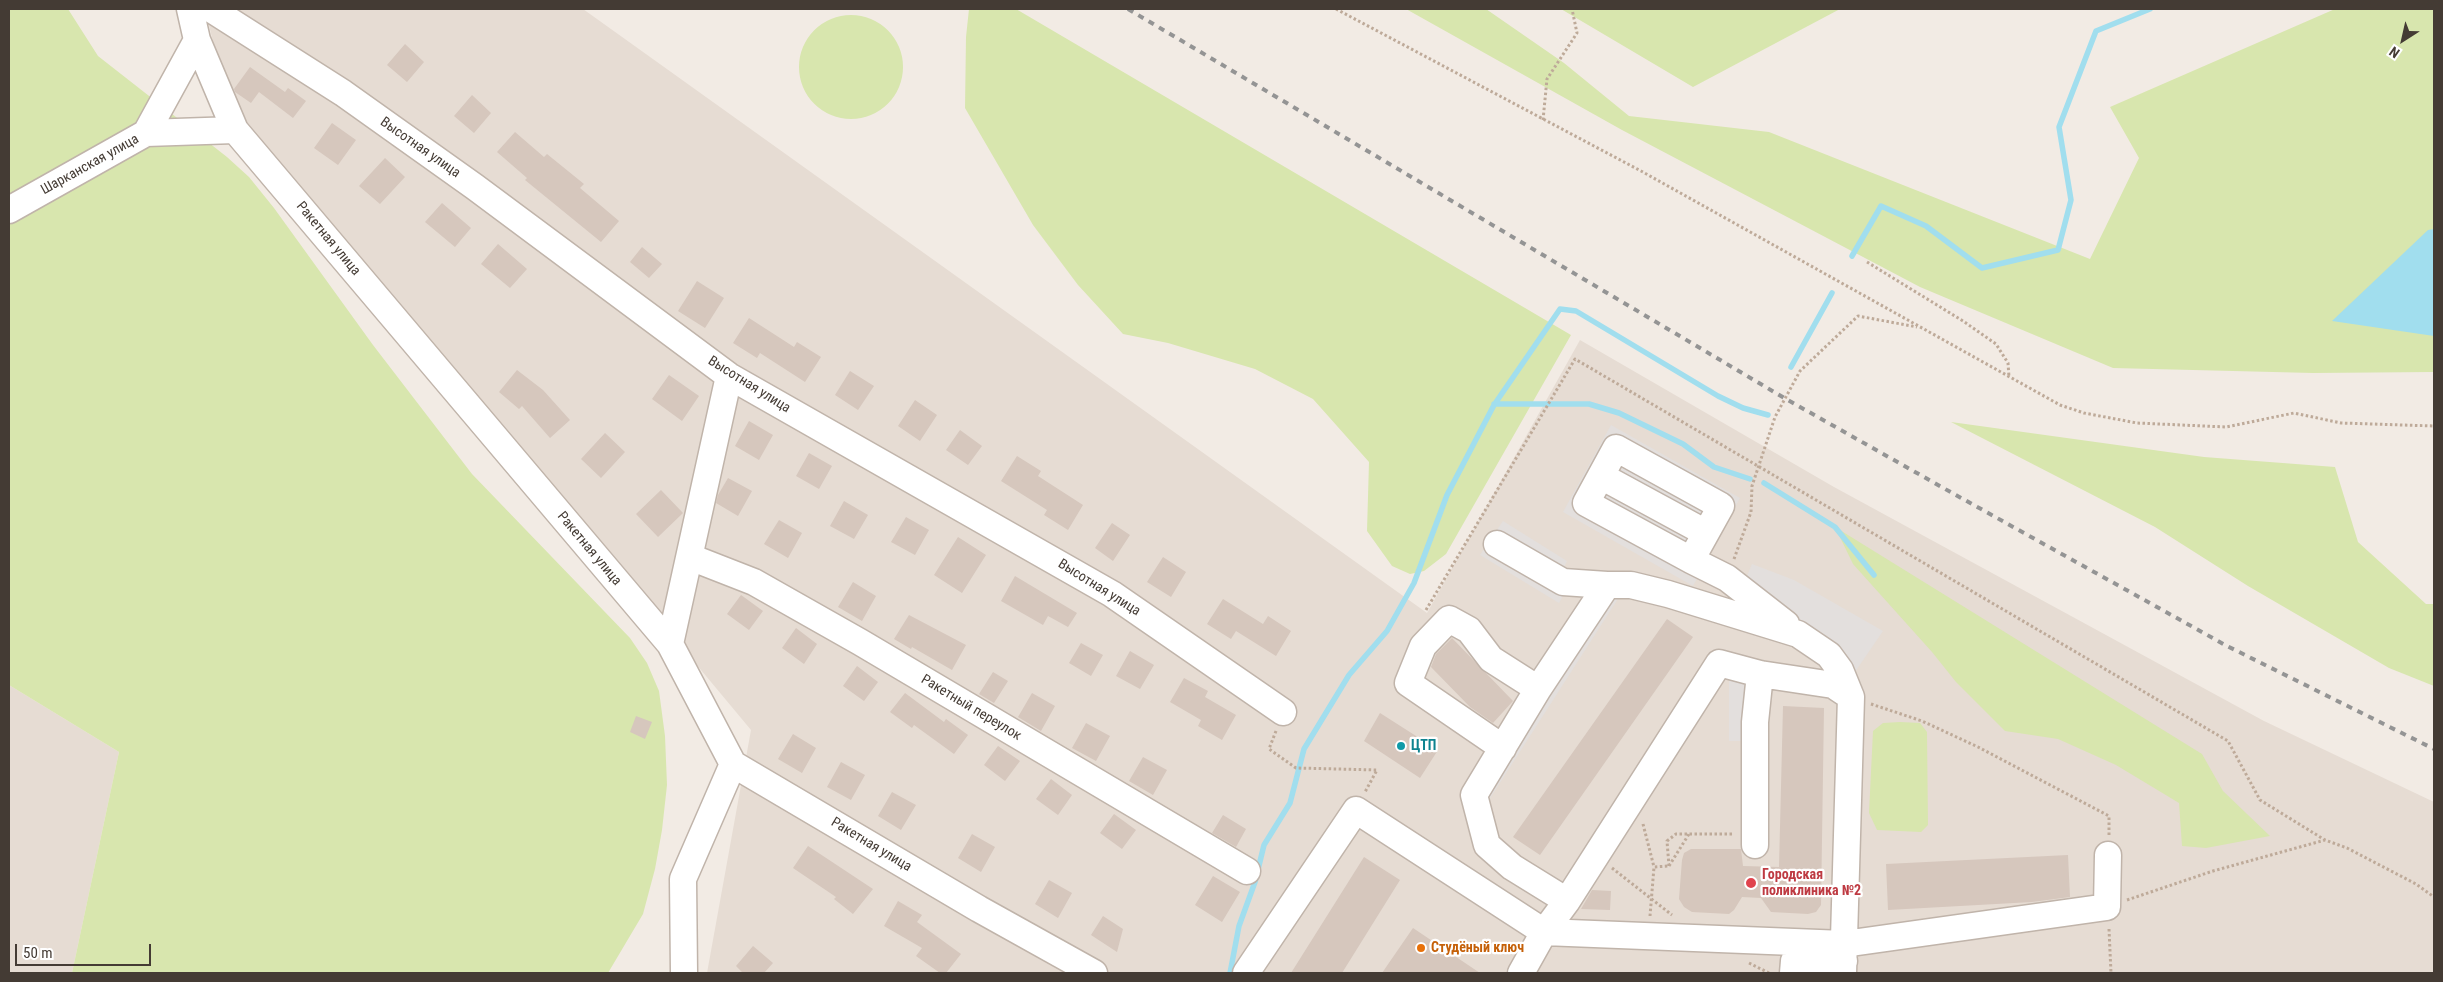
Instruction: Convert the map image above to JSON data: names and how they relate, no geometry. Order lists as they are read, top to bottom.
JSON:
{
  "streets": {
    "street": [
      "Высотная улица",
      "Шарканская улица",
      "Ракетная улица",
      "Ракетный переулок"
    ]
  },
  "crossings": [
    ["Шарканская улица", "Ракетная улица"]
  ],
  "places": ["ЦТП", "Городская поликлиника №2", "Студёный ключ"],
  "scale_bar": "50 m",
  "north": "bottom left"
}
